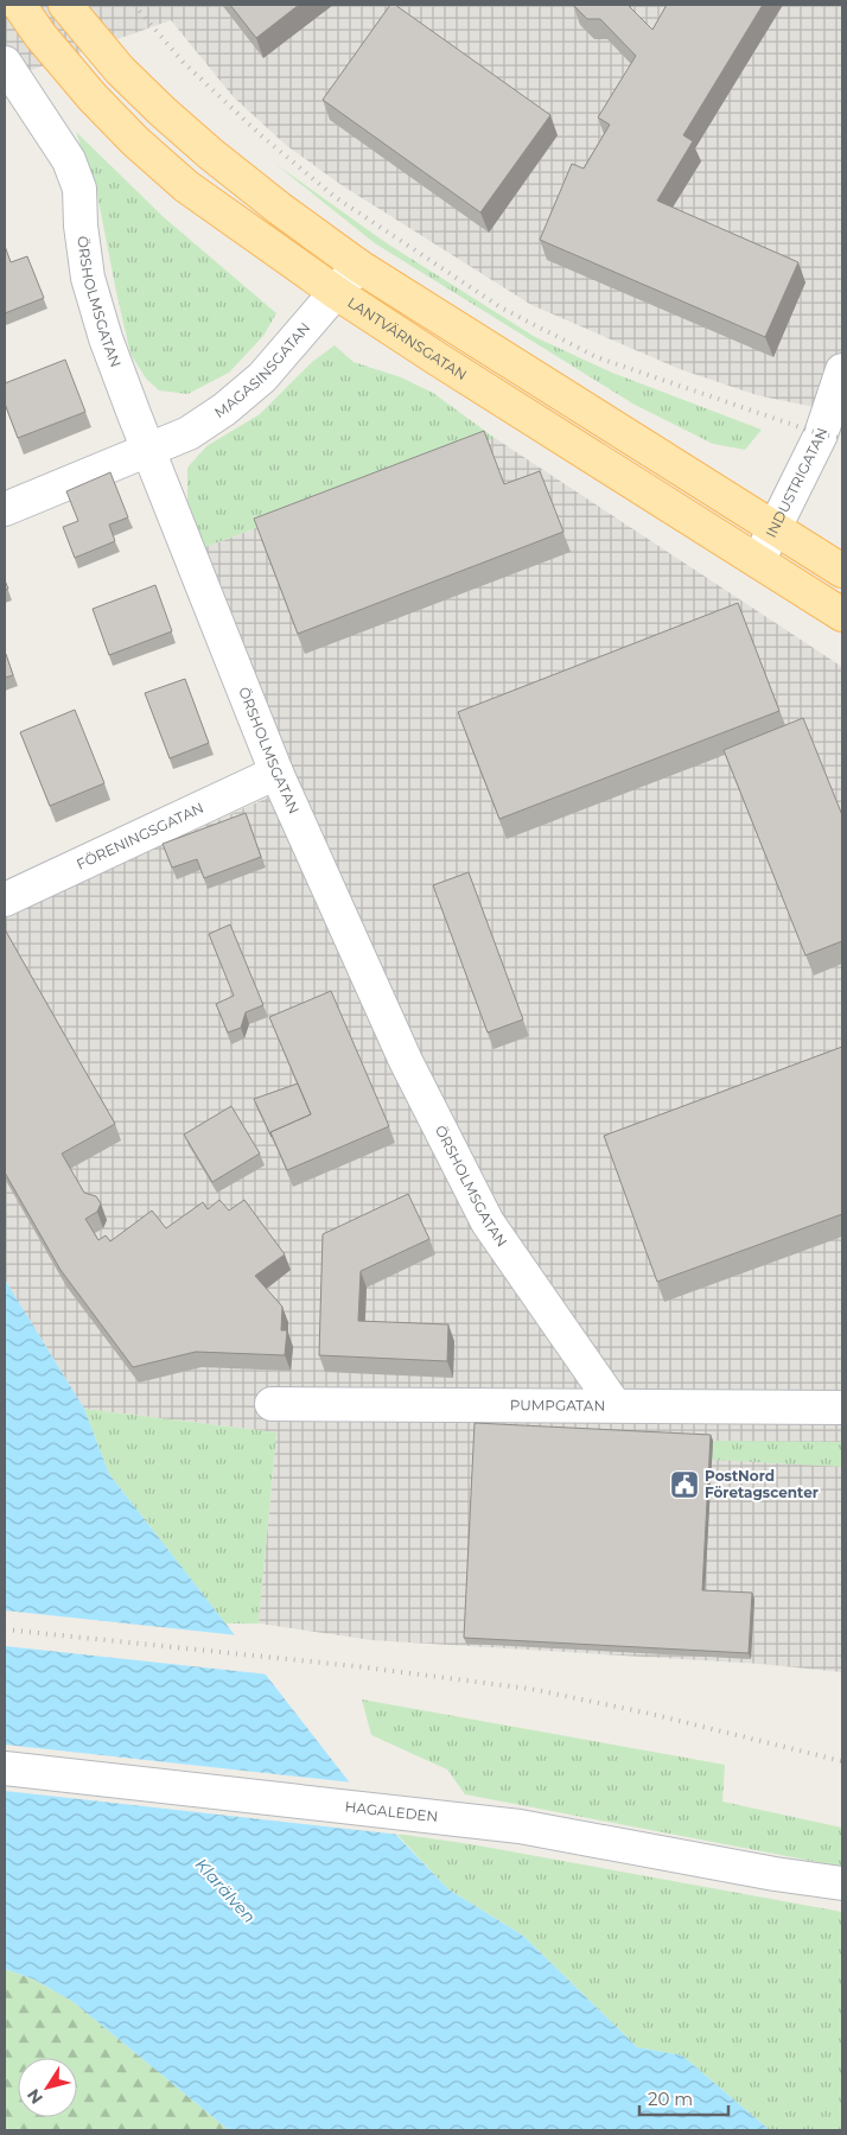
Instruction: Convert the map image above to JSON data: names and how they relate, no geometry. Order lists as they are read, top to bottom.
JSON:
{
  "streets": {
    "main road": ["LANTVÄRNSGATAN"],
    "street": [
      "ÖRSHOLMSGATAN",
      "MAGASINSGATAN",
      "INDUSTRIGATAN",
      "FÖRENINGSGATAN",
      "PUMPGATAN",
      "HAGALEDEN"
    ]
  },
  "crossings": [
    ["ÖRSHOLMSGATAN", "MAGASINSGATAN"],
    ["ÖRSHOLMSGATAN", "FÖRENINGSGATAN"],
    ["ÖRSHOLMSGATAN", "PUMPGATAN"],
    ["LANTVÄRNSGATAN", "MAGASINSGATAN"],
    ["LANTVÄRNSGATAN", "INDUSTRIGATAN"]
  ],
  "water": ["Klarälven"],
  "places": {
    "public building": ["PostNord Företagscenter"]
  },
  "scale_bar": "20 m",
  "north": "bottom left"
}
